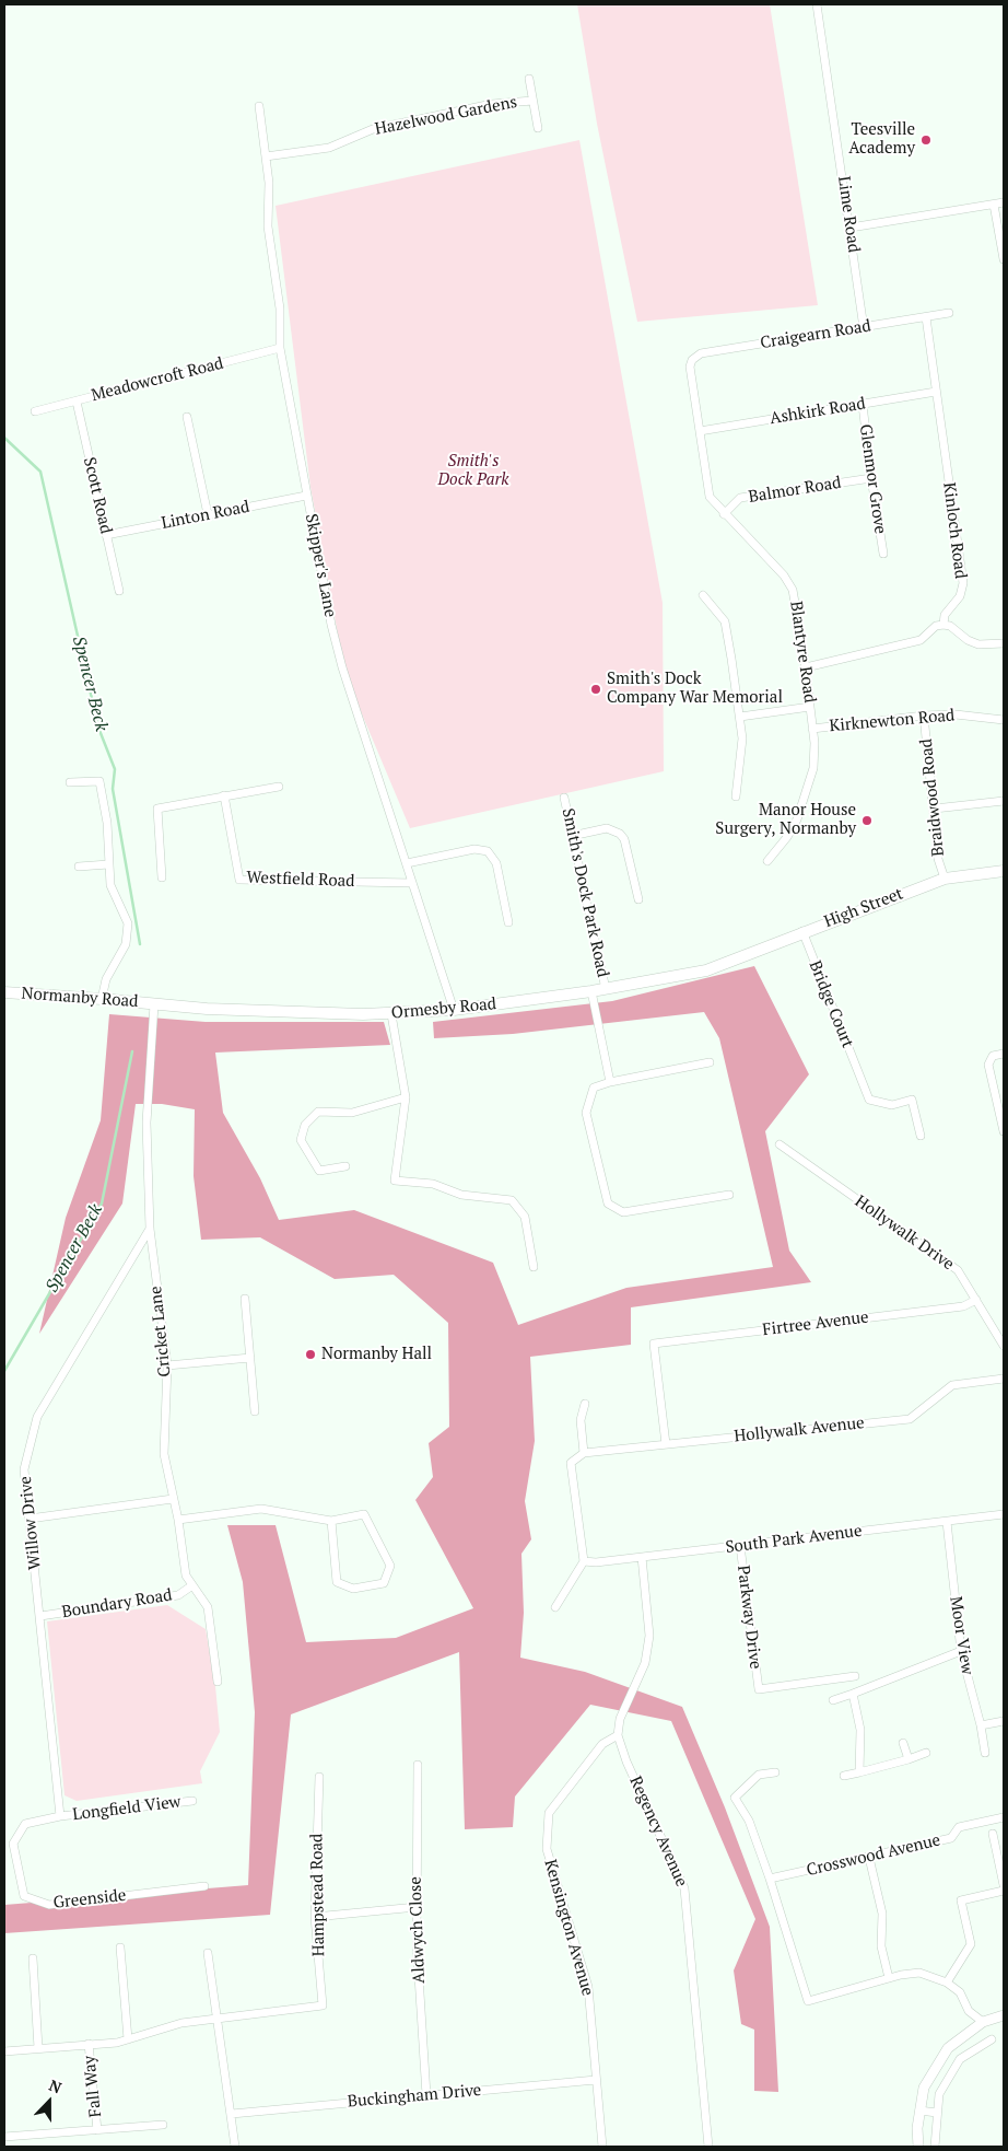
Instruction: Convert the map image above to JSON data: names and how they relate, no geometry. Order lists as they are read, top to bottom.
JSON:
{
  "streets": {
    "main road": ["High Street", "Normanby Road", "Ormesby Road"],
    "street": [
      "Hazelwood Gardens",
      "Lime Road",
      "Craigearn Road",
      "Meadowcroft Road",
      "Ashkirk Road",
      "Glenmor Grove",
      "Balmor Road",
      "Scott Road",
      "Linton Road",
      "Kinloch Road",
      "Skipper's Lane",
      "Blantyre Road",
      "Kirknewton Road",
      "Braidwood Road",
      "Westfield Road",
      "Smith's Dock Park Road",
      "Bridge Court",
      "Hollywalk Drive",
      "Firtree Avenue",
      "Cricket Lane",
      "Hollywalk Avenue",
      "Willow Drive",
      "South Park Avenue",
      "Boundary Road",
      "Parkway Drive",
      "Moor View",
      "Longfield View",
      "Regency Avenue",
      "Crosswood Avenue",
      "Hampstead Road",
      "Greenside",
      "Kensington Avenue",
      "Aldwych Close",
      "Fall Way",
      "Buckingham Drive"
    ]
  },
  "crossings": [
    ["Hazelwood Gardens", "Skipper's Lane"],
    ["Lime Road", "Craigearn Road"],
    ["Craigearn Road", "Kinloch Road"],
    ["Craigearn Road", "Blantyre Road"],
    ["Meadowcroft Road", "Scott Road"],
    ["Meadowcroft Road", "Skipper's Lane"],
    ["Ashkirk Road", "Glenmor Grove"],
    ["Ashkirk Road", "Kinloch Road"],
    ["Ashkirk Road", "Blantyre Road"],
    ["Glenmor Grove", "Balmor Road"],
    ["Balmor Road", "Blantyre Road"],
    ["Scott Road", "Linton Road"],
    ["Linton Road", "Skipper's Lane"],
    ["Skipper's Lane", "Westfield Road"],
    ["Skipper's Lane", "Ormesby Road"],
    ["Blantyre Road", "Kirknewton Road"],
    ["Kirknewton Road", "Braidwood Road"],
    ["Braidwood Road", "High Street"],
    ["Smith's Dock Park Road", "Ormesby Road"],
    ["High Street", "Bridge Court"],
    ["High Street", "Ormesby Road"],
    ["Normanby Road", "Ormesby Road"],
    ["Normanby Road", "Cricket Lane"],
    ["Ormesby Road", "Cricket Lane"],
    ["Hollywalk Drive", "Firtree Avenue"],
    ["Firtree Avenue", "Hollywalk Avenue"],
    ["Cricket Lane", "Willow Drive"],
    ["Cricket Lane", "Boundary Road"],
    ["Willow Drive", "Boundary Road"],
    ["Willow Drive", "Longfield View"],
    ["Willow Drive", "Greenside"],
    ["South Park Avenue", "Parkway Drive"],
    ["South Park Avenue", "Moor View"],
    ["South Park Avenue", "Regency Avenue"],
    ["Longfield View", "Greenside"],
    ["Regency Avenue", "Kensington Avenue"],
    ["Kensington Avenue", "Buckingham Drive"],
    ["Aldwych Close", "Buckingham Drive"]
  ],
  "water": ["Spencer Beck"],
  "parks": ["Smith's Dock Park"],
  "places": [
    "Teesville Academy",
    "Smith's Dock Company War Memorial",
    "Manor House Surgery, Normanby",
    "Normanby Hall"
  ],
  "north": "top"
}
